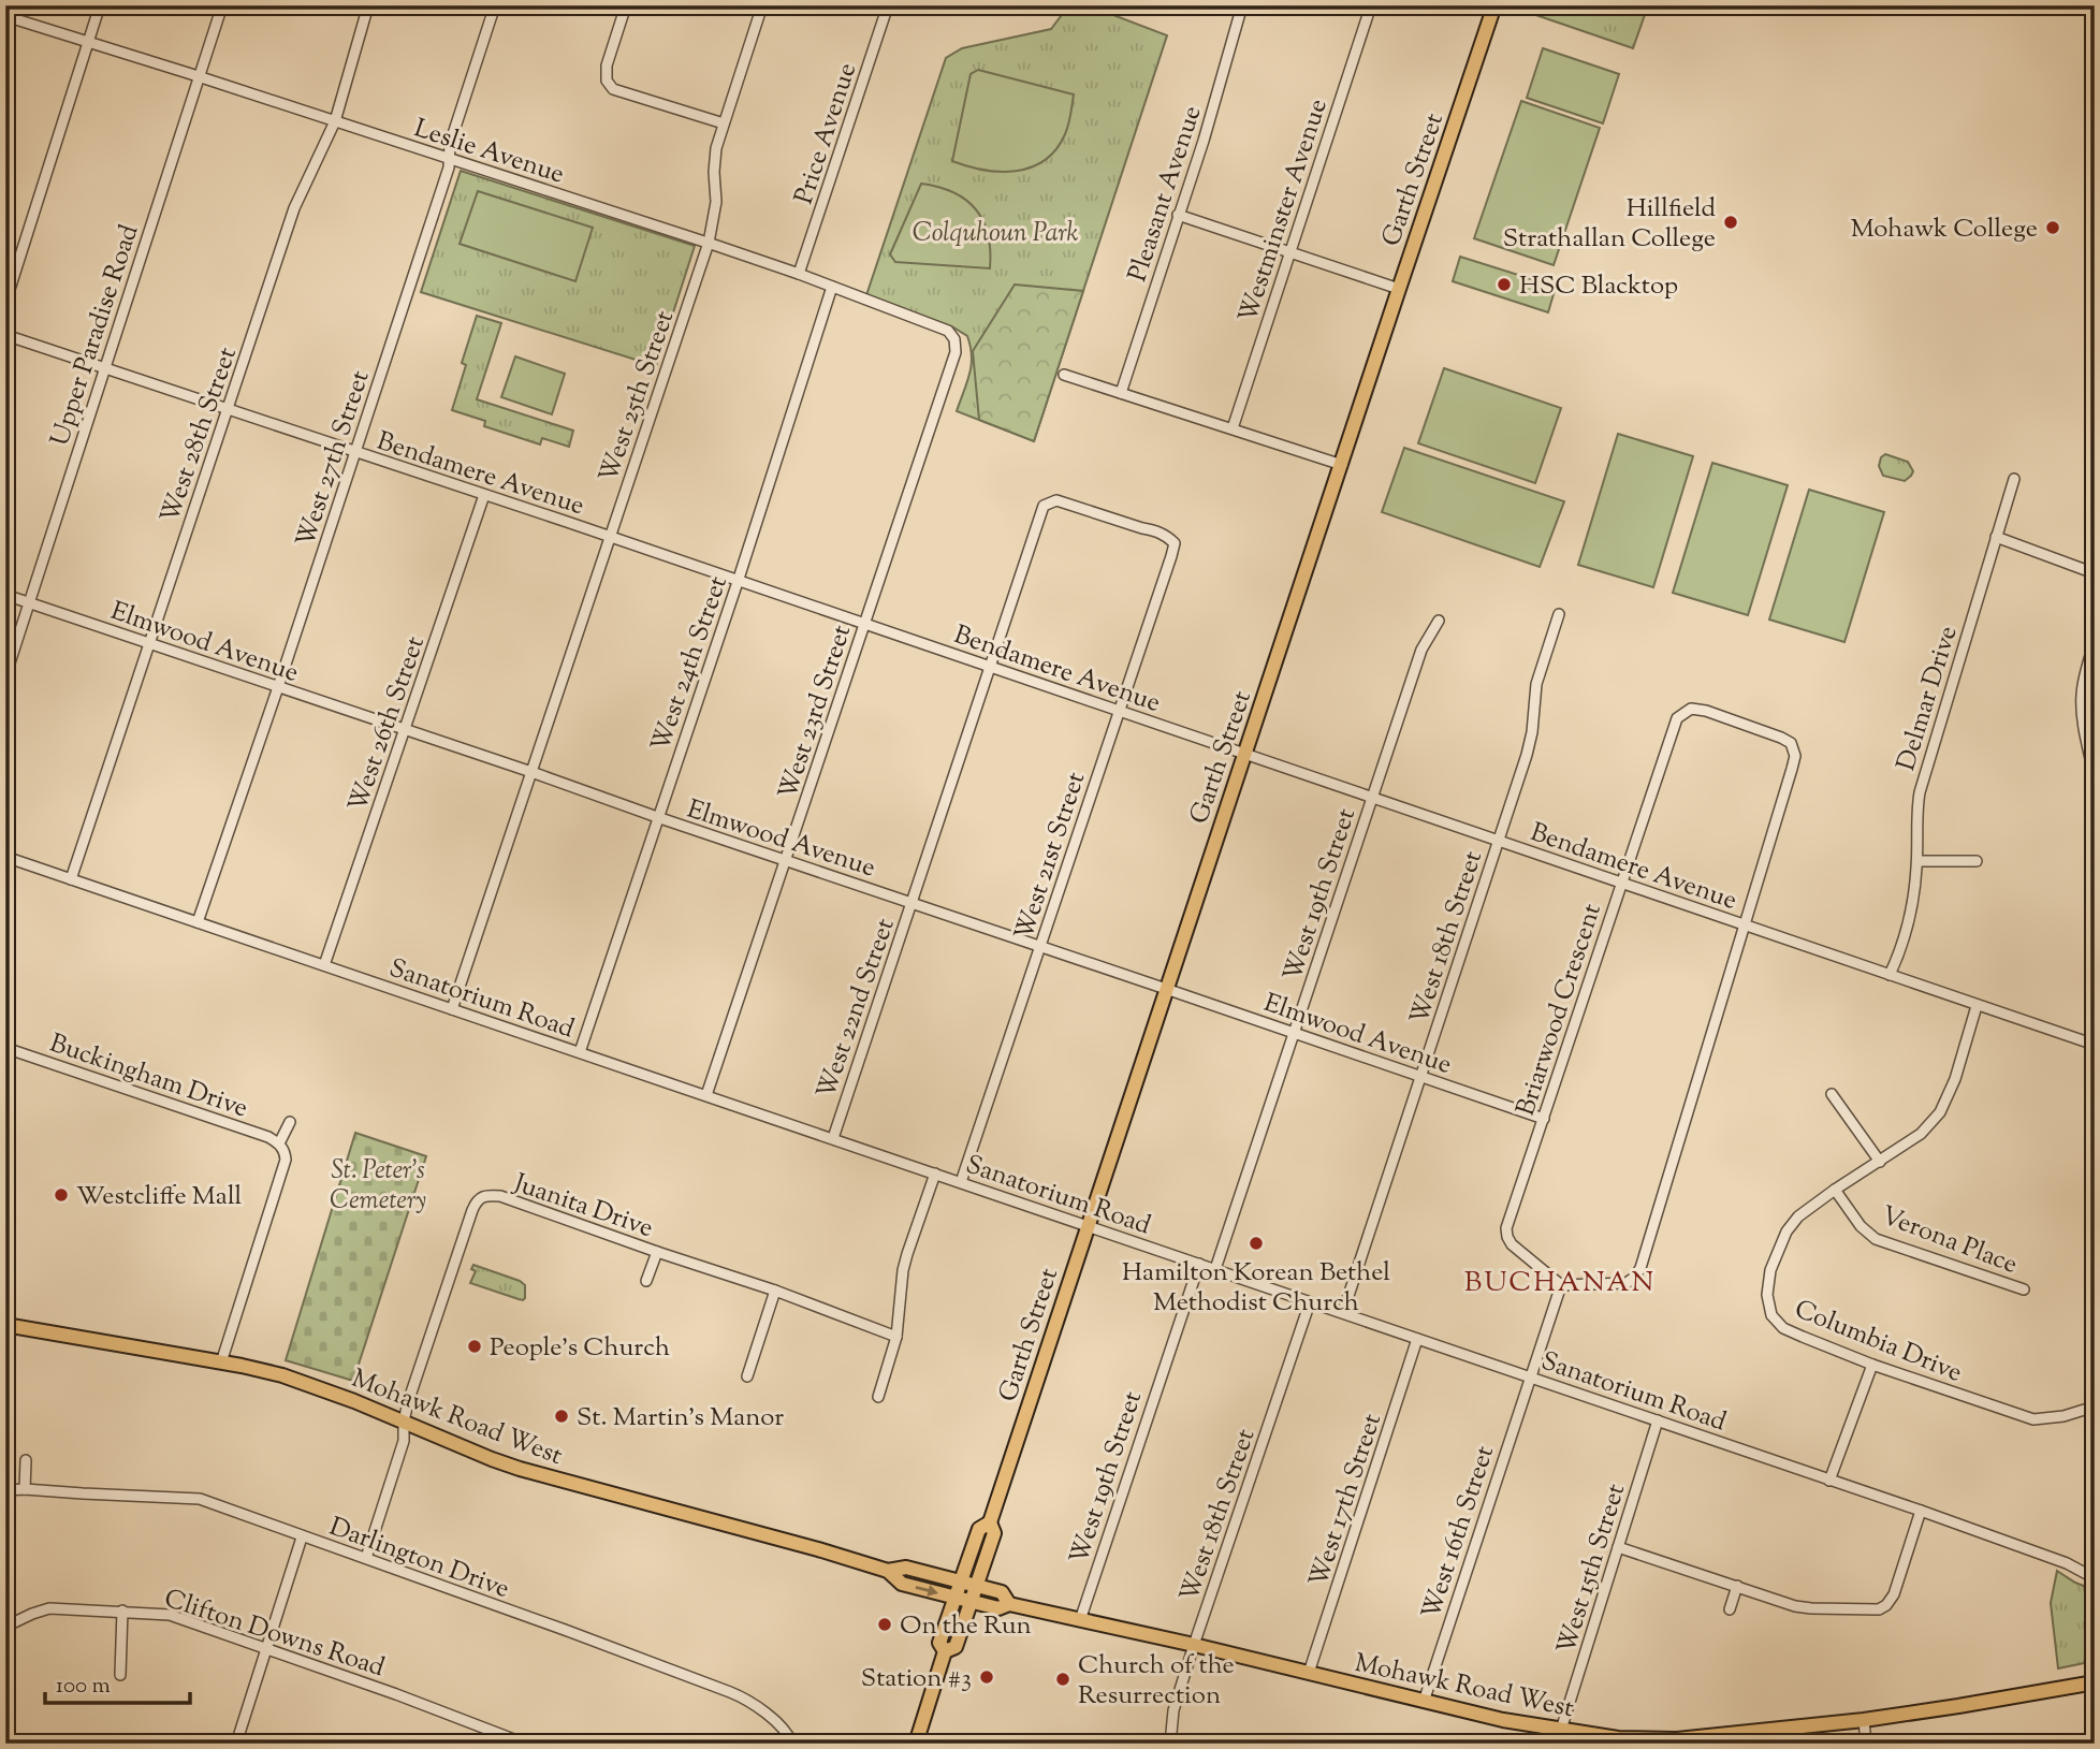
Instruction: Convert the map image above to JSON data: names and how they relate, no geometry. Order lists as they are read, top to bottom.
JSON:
{
  "streets": {
    "main road": ["Garth Street", "Mohawk Road West"],
    "street": [
      "Price Avenue",
      "Leslie Avenue",
      "Pleasant Avenue",
      "Westminster Avenue",
      "Upper Paradise Road",
      "West 25th Street",
      "West 28th Street",
      "West 27th Street",
      "Bendamere Avenue",
      "Elmwood Avenue",
      "West 24th Street",
      "Delmar Drive",
      "West 23rd Street",
      "West 26th Street",
      "West 21st Street",
      "West 19th Street",
      "West 18th Street",
      "Sanatorium Road",
      "West 22nd Street",
      "Briarwood Crescent",
      "Buckingham Drive",
      "Juanita Drive",
      "Verona Place",
      "Columbia Drive",
      "West 17th Street",
      "West 16th Street",
      "Darlington Drive",
      "West 15th Street",
      "Clifton Downs Road"
    ]
  },
  "crossings": [
    ["Price Avenue", "Leslie Avenue"],
    ["Leslie Avenue", "Upper Paradise Road"],
    ["Leslie Avenue", "West 25th Street"],
    ["Leslie Avenue", "West 28th Street"],
    ["Leslie Avenue", "West 27th Street"],
    ["Leslie Avenue", "West 24th Street"],
    ["Leslie Avenue", "West 23rd Street"],
    ["Garth Street", "Bendamere Avenue"],
    ["Garth Street", "Elmwood Avenue"],
    ["Garth Street", "Sanatorium Road"],
    ["Garth Street", "Mohawk Road West"],
    ["Upper Paradise Road", "Bendamere Avenue"],
    ["Upper Paradise Road", "Elmwood Avenue"],
    ["West 25th Street", "Bendamere Avenue"],
    ["West 25th Street", "Elmwood Avenue"],
    ["West 25th Street", "Sanatorium Road"],
    ["West 28th Street", "Bendamere Avenue"],
    ["West 28th Street", "Elmwood Avenue"],
    ["West 28th Street", "Sanatorium Road"],
    ["West 27th Street", "Bendamere Avenue"],
    ["West 27th Street", "Elmwood Avenue"],
    ["West 27th Street", "Sanatorium Road"],
    ["Bendamere Avenue", "West 24th Street"],
    ["Bendamere Avenue", "Delmar Drive"],
    ["Bendamere Avenue", "West 23rd Street"],
    ["Bendamere Avenue", "West 26th Street"],
    ["Bendamere Avenue", "West 21st Street"],
    ["Bendamere Avenue", "West 19th Street"],
    ["Bendamere Avenue", "West 18th Street"],
    ["Bendamere Avenue", "West 22nd Street"],
    ["Bendamere Avenue", "Briarwood Crescent"],
    ["Bendamere Avenue", "Columbia Drive"],
    ["Elmwood Avenue", "West 24th Street"],
    ["Elmwood Avenue", "West 23rd Street"],
    ["Elmwood Avenue", "West 26th Street"],
    ["Elmwood Avenue", "West 21st Street"],
    ["Elmwood Avenue", "West 19th Street"],
    ["Elmwood Avenue", "West 18th Street"],
    ["Elmwood Avenue", "West 22nd Street"],
    ["Elmwood Avenue", "Briarwood Crescent"],
    ["West 24th Street", "Sanatorium Road"],
    ["West 23rd Street", "Sanatorium Road"],
    ["West 26th Street", "Sanatorium Road"],
    ["West 21st Street", "Sanatorium Road"],
    ["West 21st Street", "West 22nd Street"],
    ["West 19th Street", "Sanatorium Road"],
    ["West 19th Street", "Mohawk Road West"],
    ["West 18th Street", "Sanatorium Road"],
    ["West 18th Street", "Mohawk Road West"],
    ["Sanatorium Road", "West 22nd Street"],
    ["Sanatorium Road", "West 17th Street"],
    ["Sanatorium Road", "West 16th Street"],
    ["Sanatorium Road", "West 15th Street"],
    ["Juanita Drive", "Mohawk Road West"],
    ["Verona Place", "Columbia Drive"],
    ["Mohawk Road West", "West 17th Street"],
    ["Mohawk Road West", "West 16th Street"],
    ["Mohawk Road West", "West 15th Street"]
  ],
  "districts": ["BUCHANAN"],
  "parks": ["Colquhoun Park", "St. Peter's Cemetery"],
  "places": [
    "Hillfield Strathallan College",
    "Mohawk College",
    "HSC Blacktop",
    "Westcliffe Mall",
    "Hamilton Korean Bethel Methodist Church",
    "People's Church",
    "St. Martin's Manor",
    "On the Run",
    "Station #3",
    "Church of the Resurrection"
  ],
  "scale_bar": "100 m"
}
